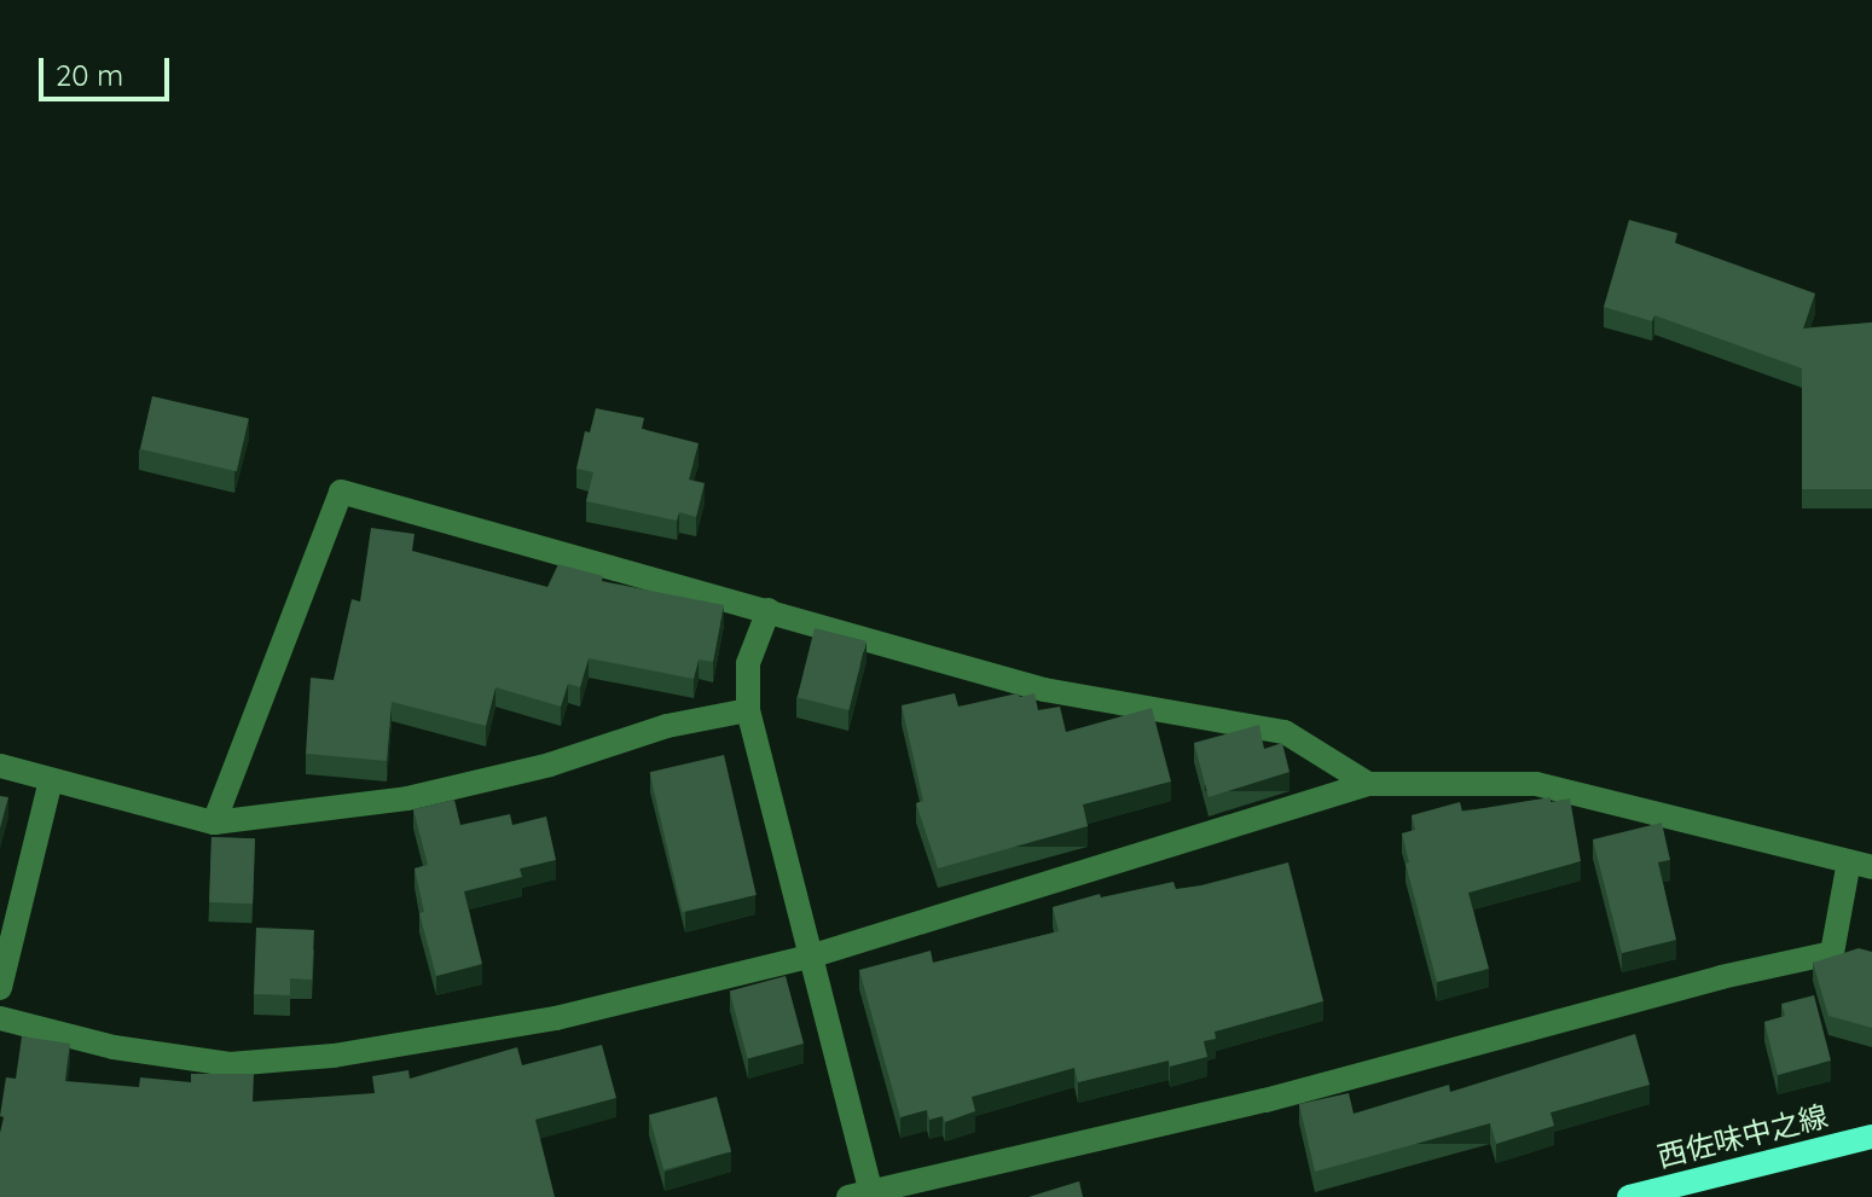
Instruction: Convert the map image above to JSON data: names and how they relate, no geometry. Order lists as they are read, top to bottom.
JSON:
{
  "streets": {
    "main road": ["西佐味中之線"]
  },
  "scale_bar": "20 m"
}
